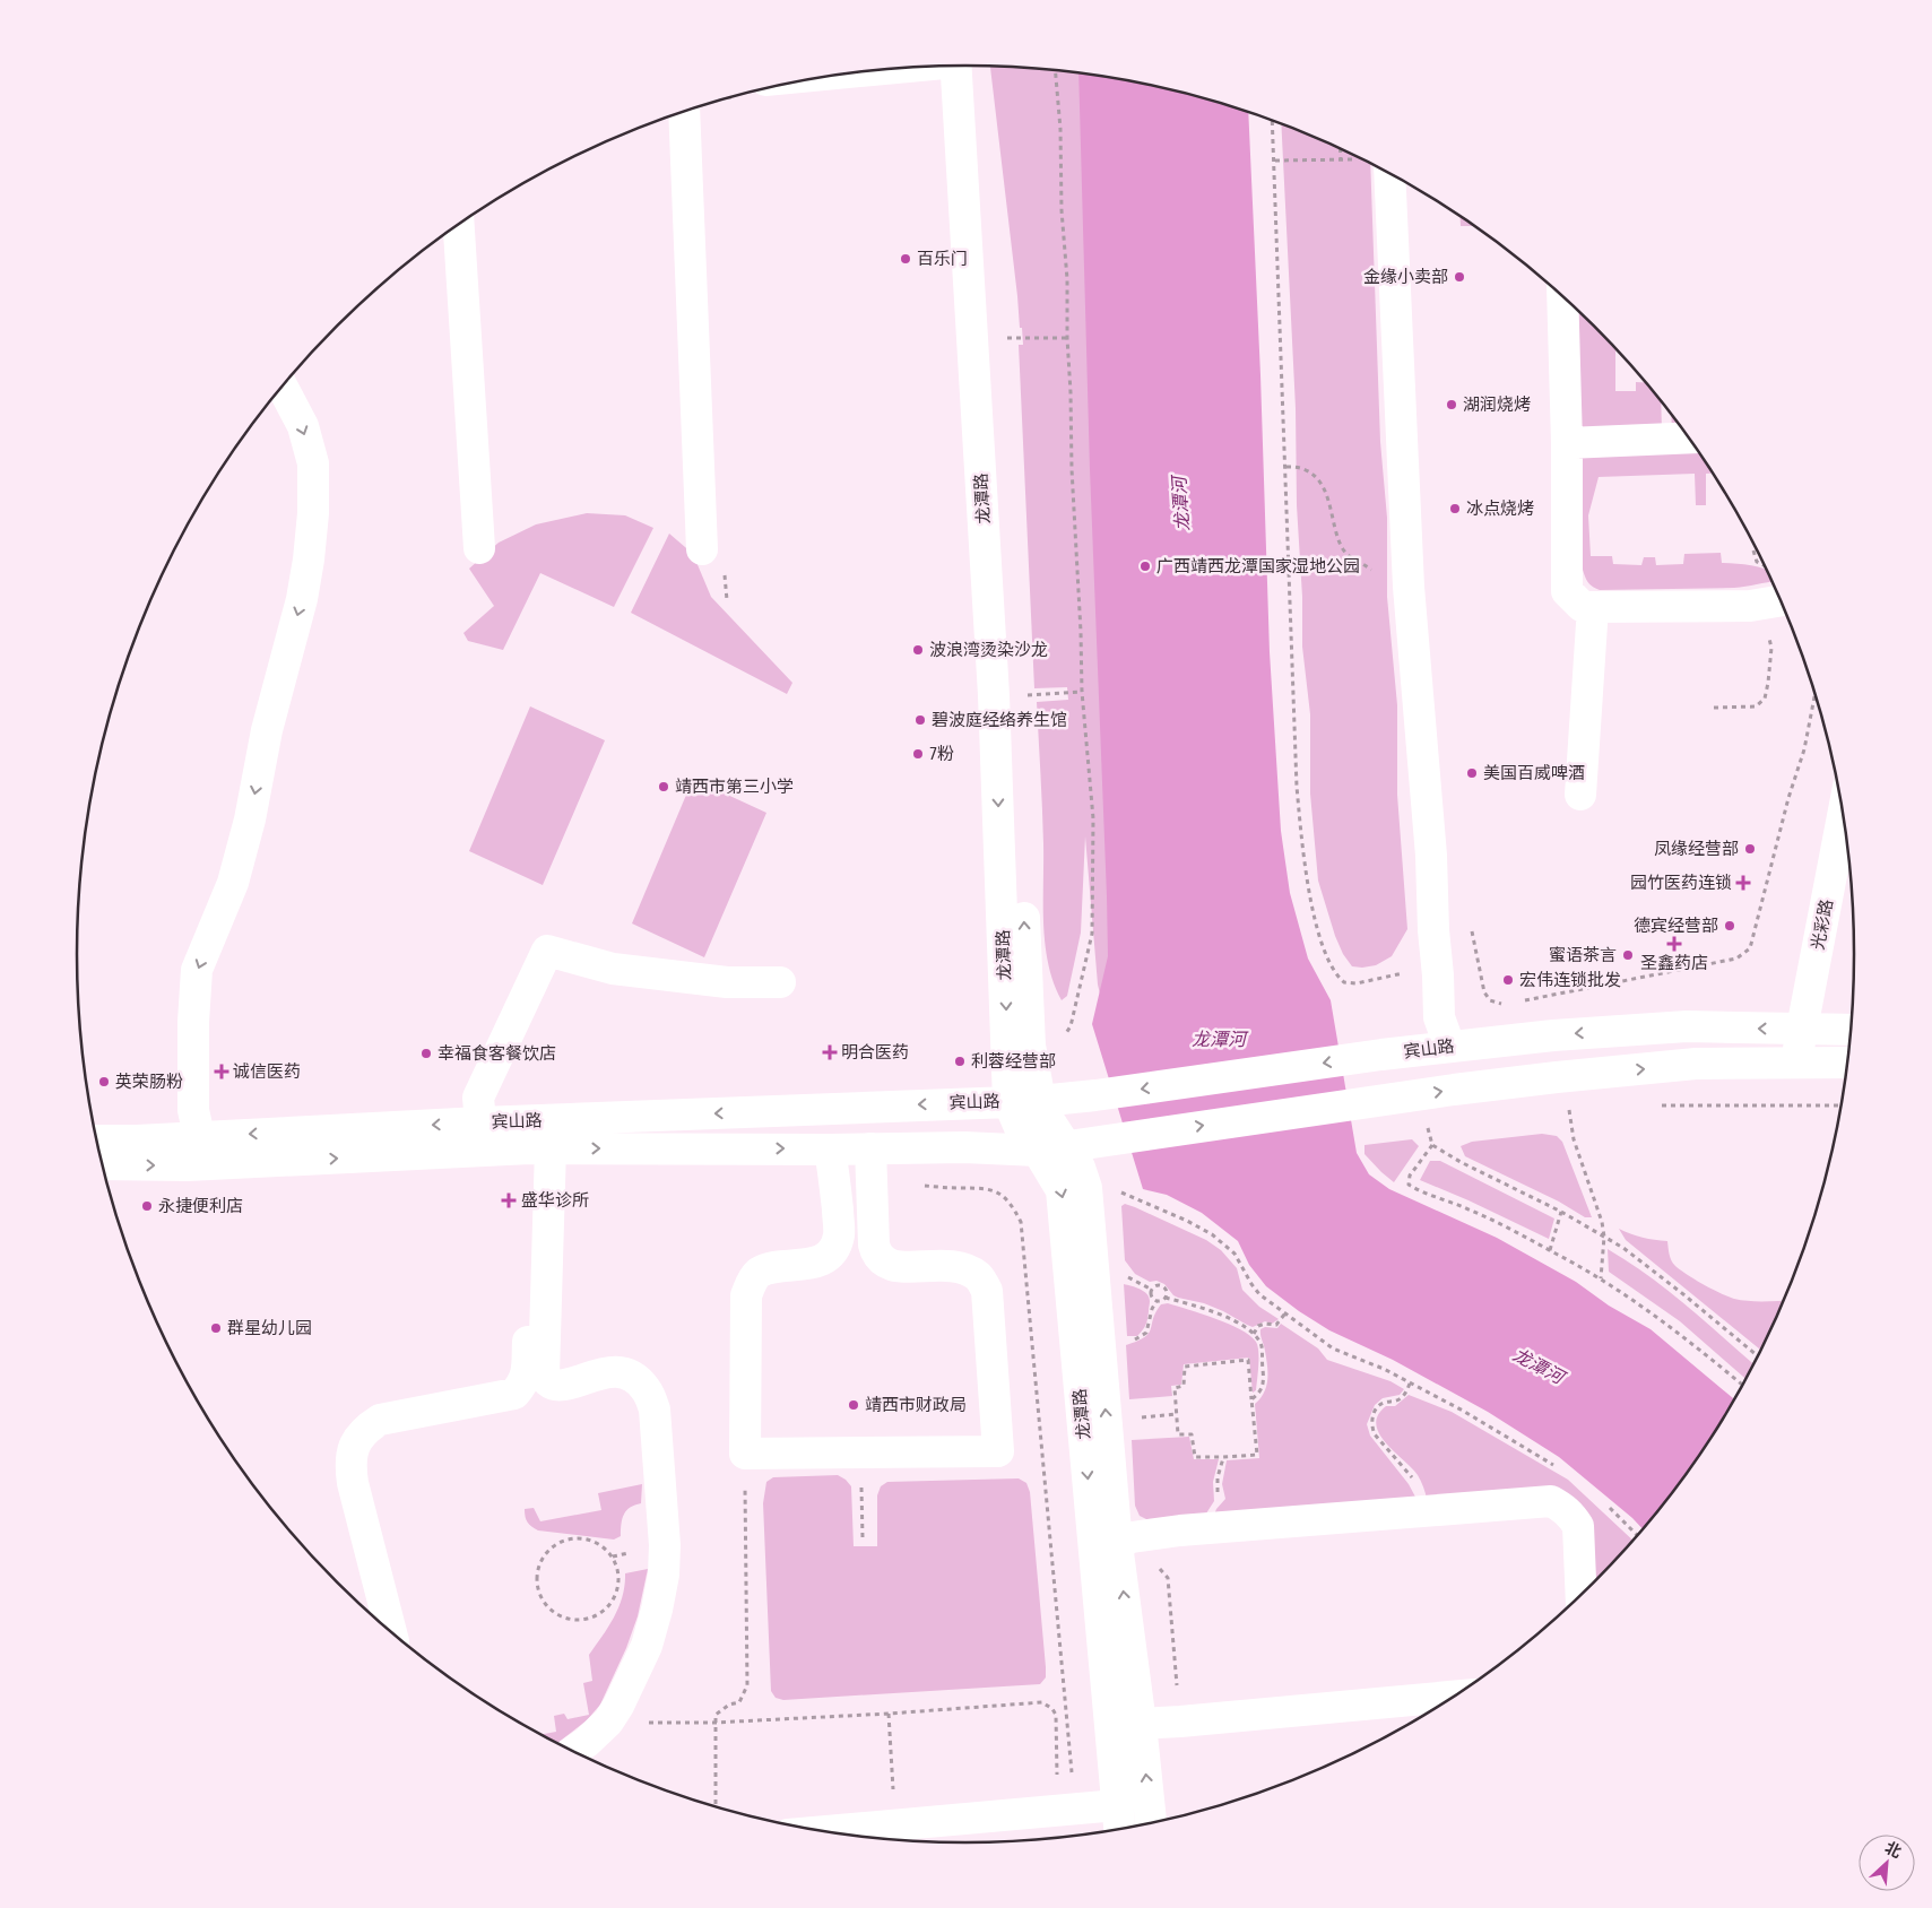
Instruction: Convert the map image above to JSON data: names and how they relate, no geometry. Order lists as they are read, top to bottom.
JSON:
{
  "streets": {
    "main road": ["龙潭路", "光彩路", "宾山路"]
  },
  "crossings": [
    ["龙潭路", "宾山路"],
    ["光彩路", "宾山路"]
  ],
  "water": ["龙潭河"],
  "places": {
    "other": [
      "百乐门",
      "金缘小卖部",
      "湖润烧烤",
      "冰点烧烤",
      "广西靖西龙潭国家湿地公园",
      "波浪湾烫染沙龙",
      "碧波庭经络养生馆",
      "7粉",
      "美国百威啤酒",
      "靖西市第三小学",
      "凤缘经营部",
      "德宾经营部",
      "蜜语茶言",
      "宏伟连锁批发",
      "幸福食客餐饮店",
      "利蓉经营部",
      "英荣肠粉",
      "永捷便利店",
      "群星幼儿园",
      "靖西市财政局"
    ],
    "health": [
      "园竹医药连锁",
      "圣鑫药店",
      "明合医药",
      "诚信医药",
      "盛华诊所"
    ]
  },
  "north": "top right"
}
